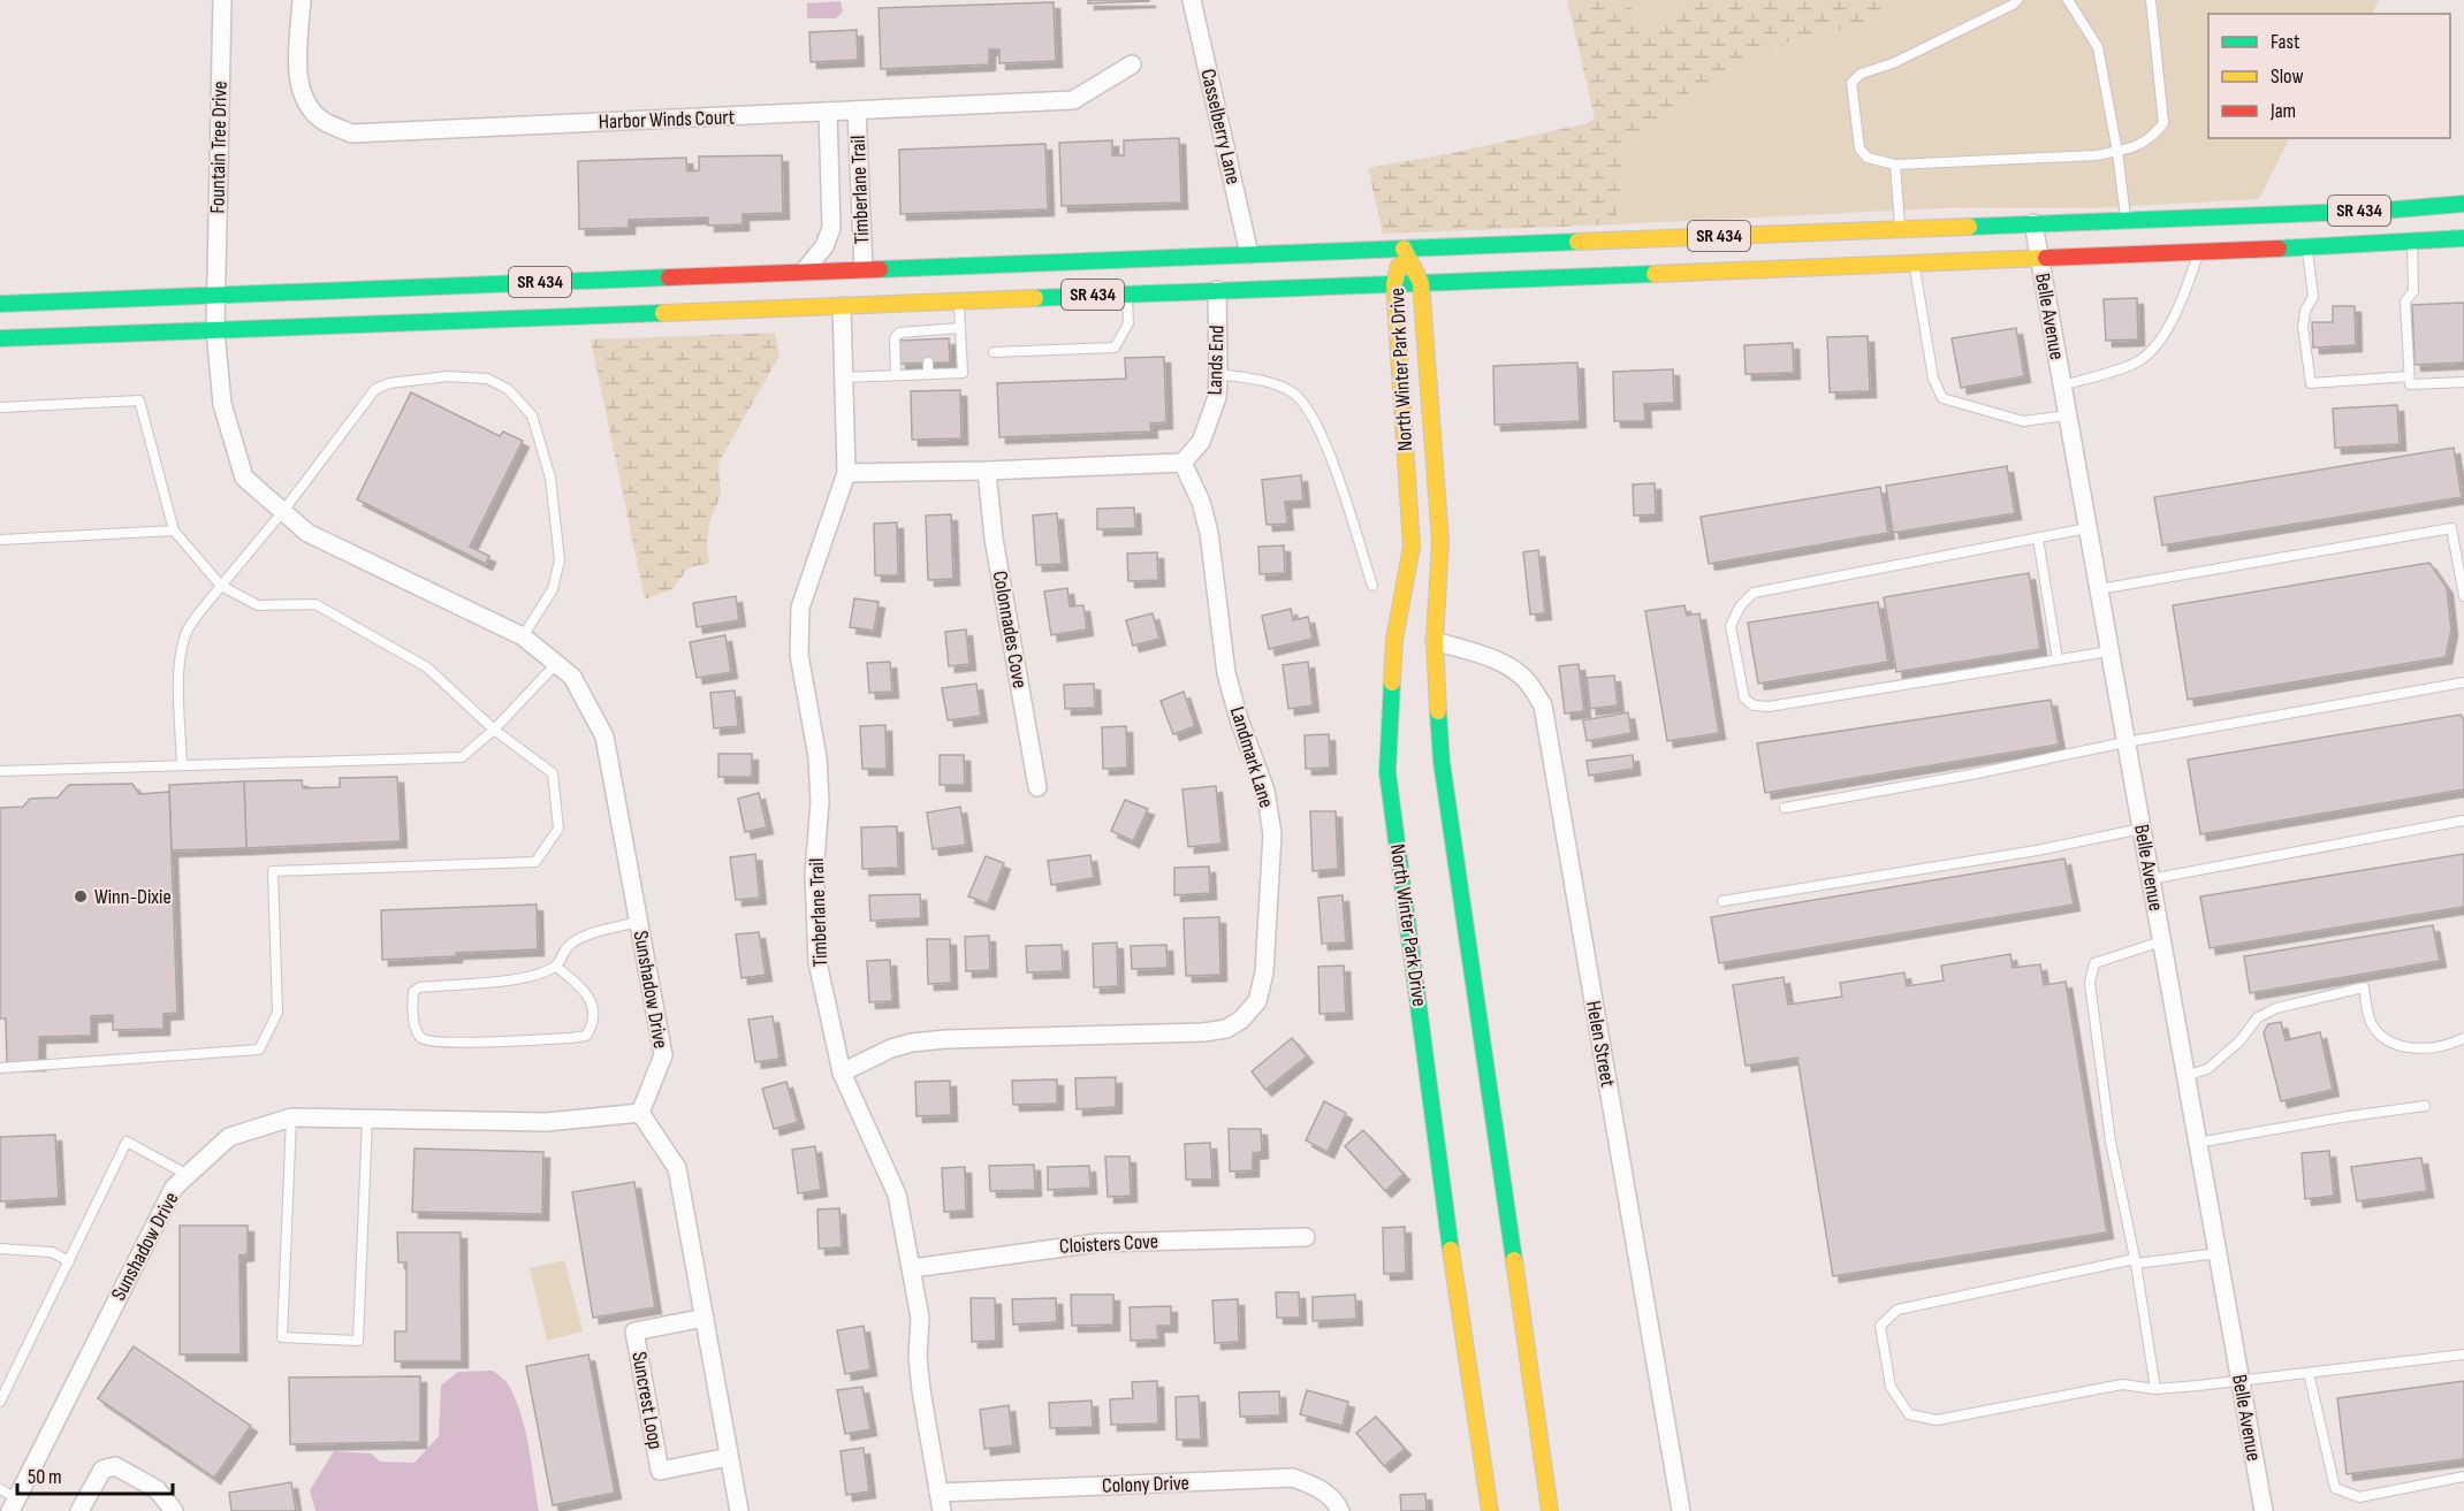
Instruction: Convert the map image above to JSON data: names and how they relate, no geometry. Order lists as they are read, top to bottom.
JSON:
{
  "streets": {
    "main road": ["SR 434", "North Winter Park Drive"],
    "street": [
      "Harbor Winds Court",
      "Casselberry Lane",
      "Fountain Tree Drive",
      "Timberlane Trail",
      "Belle Avenue",
      "Lands End",
      "Colonnades Cove",
      "Landmark Lane",
      "Sunshadow Drive",
      "Helen Street",
      "Cloisters Cove",
      "Suncrest Loop",
      "Colony Drive"
    ]
  },
  "crossings": [
    ["Harbor Winds Court", "Timberlane Trail"],
    ["Casselberry Lane", "SR 434"],
    ["Fountain Tree Drive", "SR 434"],
    ["Fountain Tree Drive", "Sunshadow Drive"],
    ["Timberlane Trail", "SR 434"],
    ["Timberlane Trail", "Landmark Lane"],
    ["Timberlane Trail", "Cloisters Cove"],
    ["Timberlane Trail", "Colony Drive"],
    ["SR 434", "Belle Avenue"],
    ["SR 434", "Lands End"],
    ["SR 434", "North Winter Park Drive"],
    ["SR 434", "Sunshadow Drive"],
    ["Lands End", "Landmark Lane"],
    ["North Winter Park Drive", "Helen Street"]
  ],
  "places": ["Winn-Dixie"],
  "legend": ["Fast", "Slow", "Jam"],
  "scale_bar": "50 m"
}
